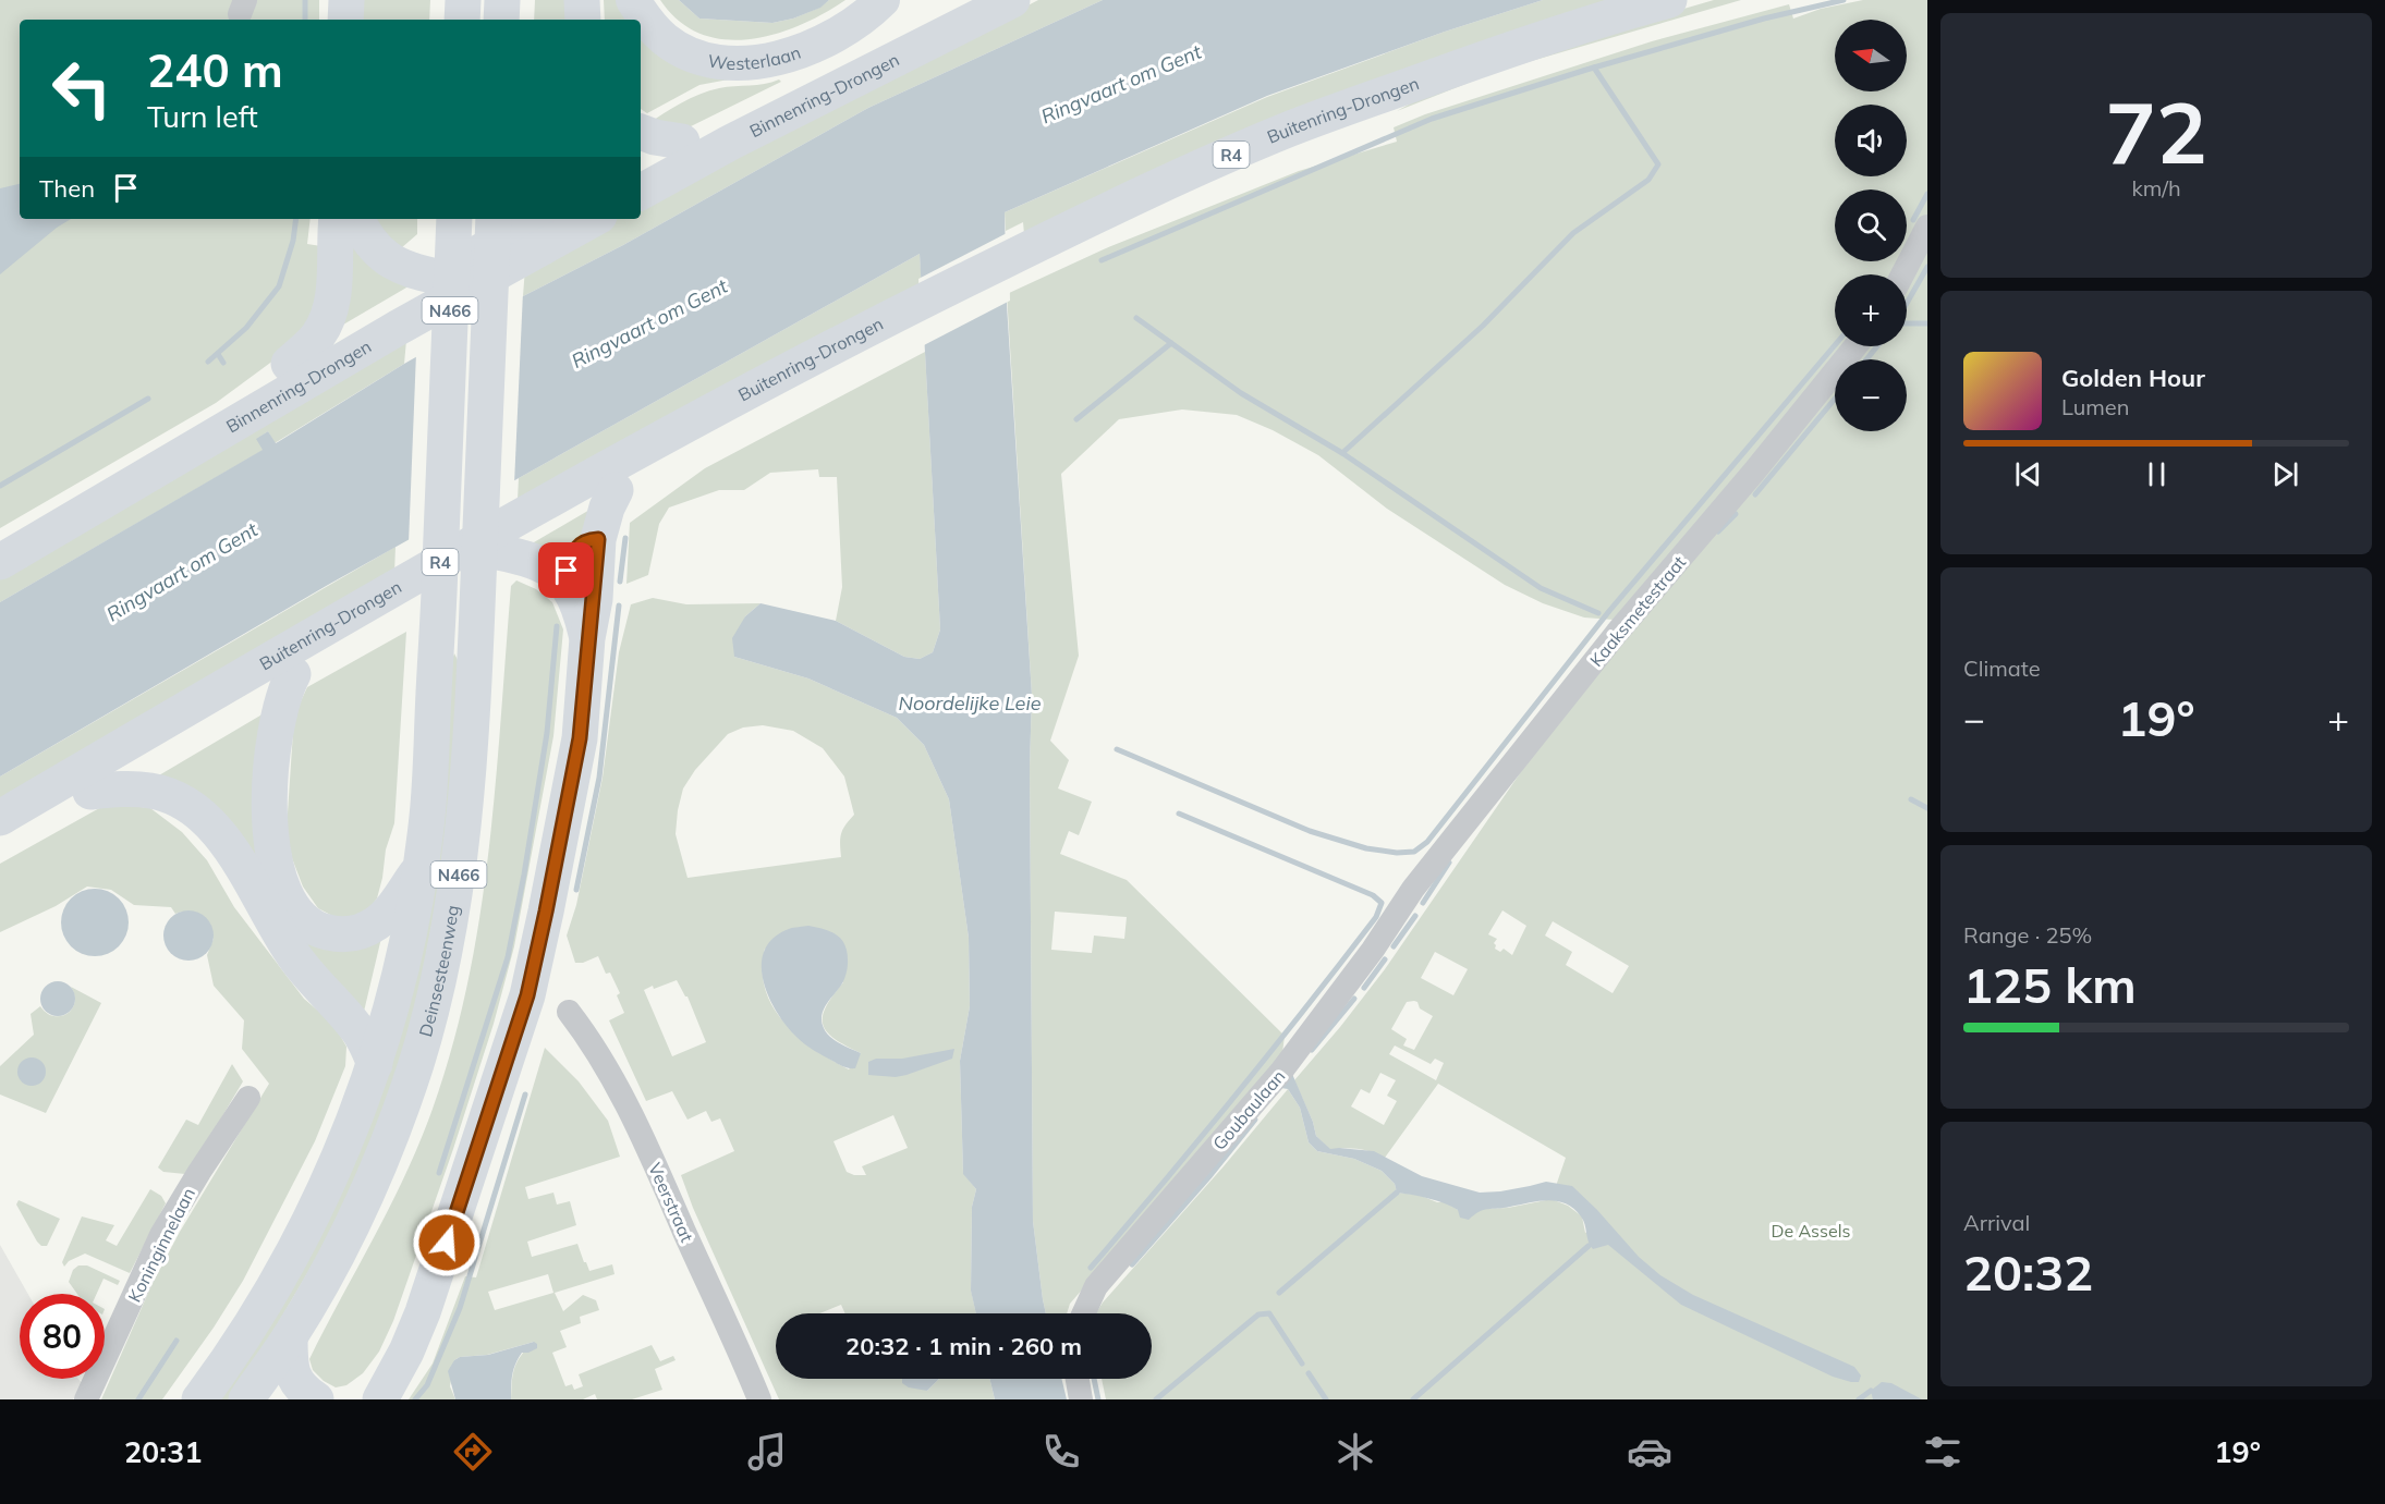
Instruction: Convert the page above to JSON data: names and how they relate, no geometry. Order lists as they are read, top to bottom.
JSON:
{
  "streets": {
    "highway": [
      "Binnenring-Drongen",
      "Buitenring-Drongen",
      "R4",
      "N466",
      "Deinsesteenweg"
    ],
    "street": [
      "Westerlaan",
      "Kaaksmetestraat",
      "Goubaulaan",
      "Veerstraat",
      "Koninginnelaan"
    ]
  },
  "crossings": [
    ["Kaaksmetestraat", "Goubaulaan"]
  ],
  "water": ["Ringvaart om Gent", "Noordelijke Leie"],
  "parks": ["De Assels"],
  "north": "left",
  "page": {
    "tile": [
      ["72", "km/h"],
      "Climate",
      ["Range · 25%", "125 km"],
      ["Arrival", "20:32"]
    ],
    "map_buttons": ["+", "−"],
    "turn": ["240 m", "Turn left"],
    "then": "Then",
    "song": ["Golden Hour", "Lumen"],
    "heat": ["−", "19°", "+"],
    "limit": "80",
    "trip": "20:32 · 1 min · 260 m",
    "tabs": ["20:31", "19°"]
  }
}
